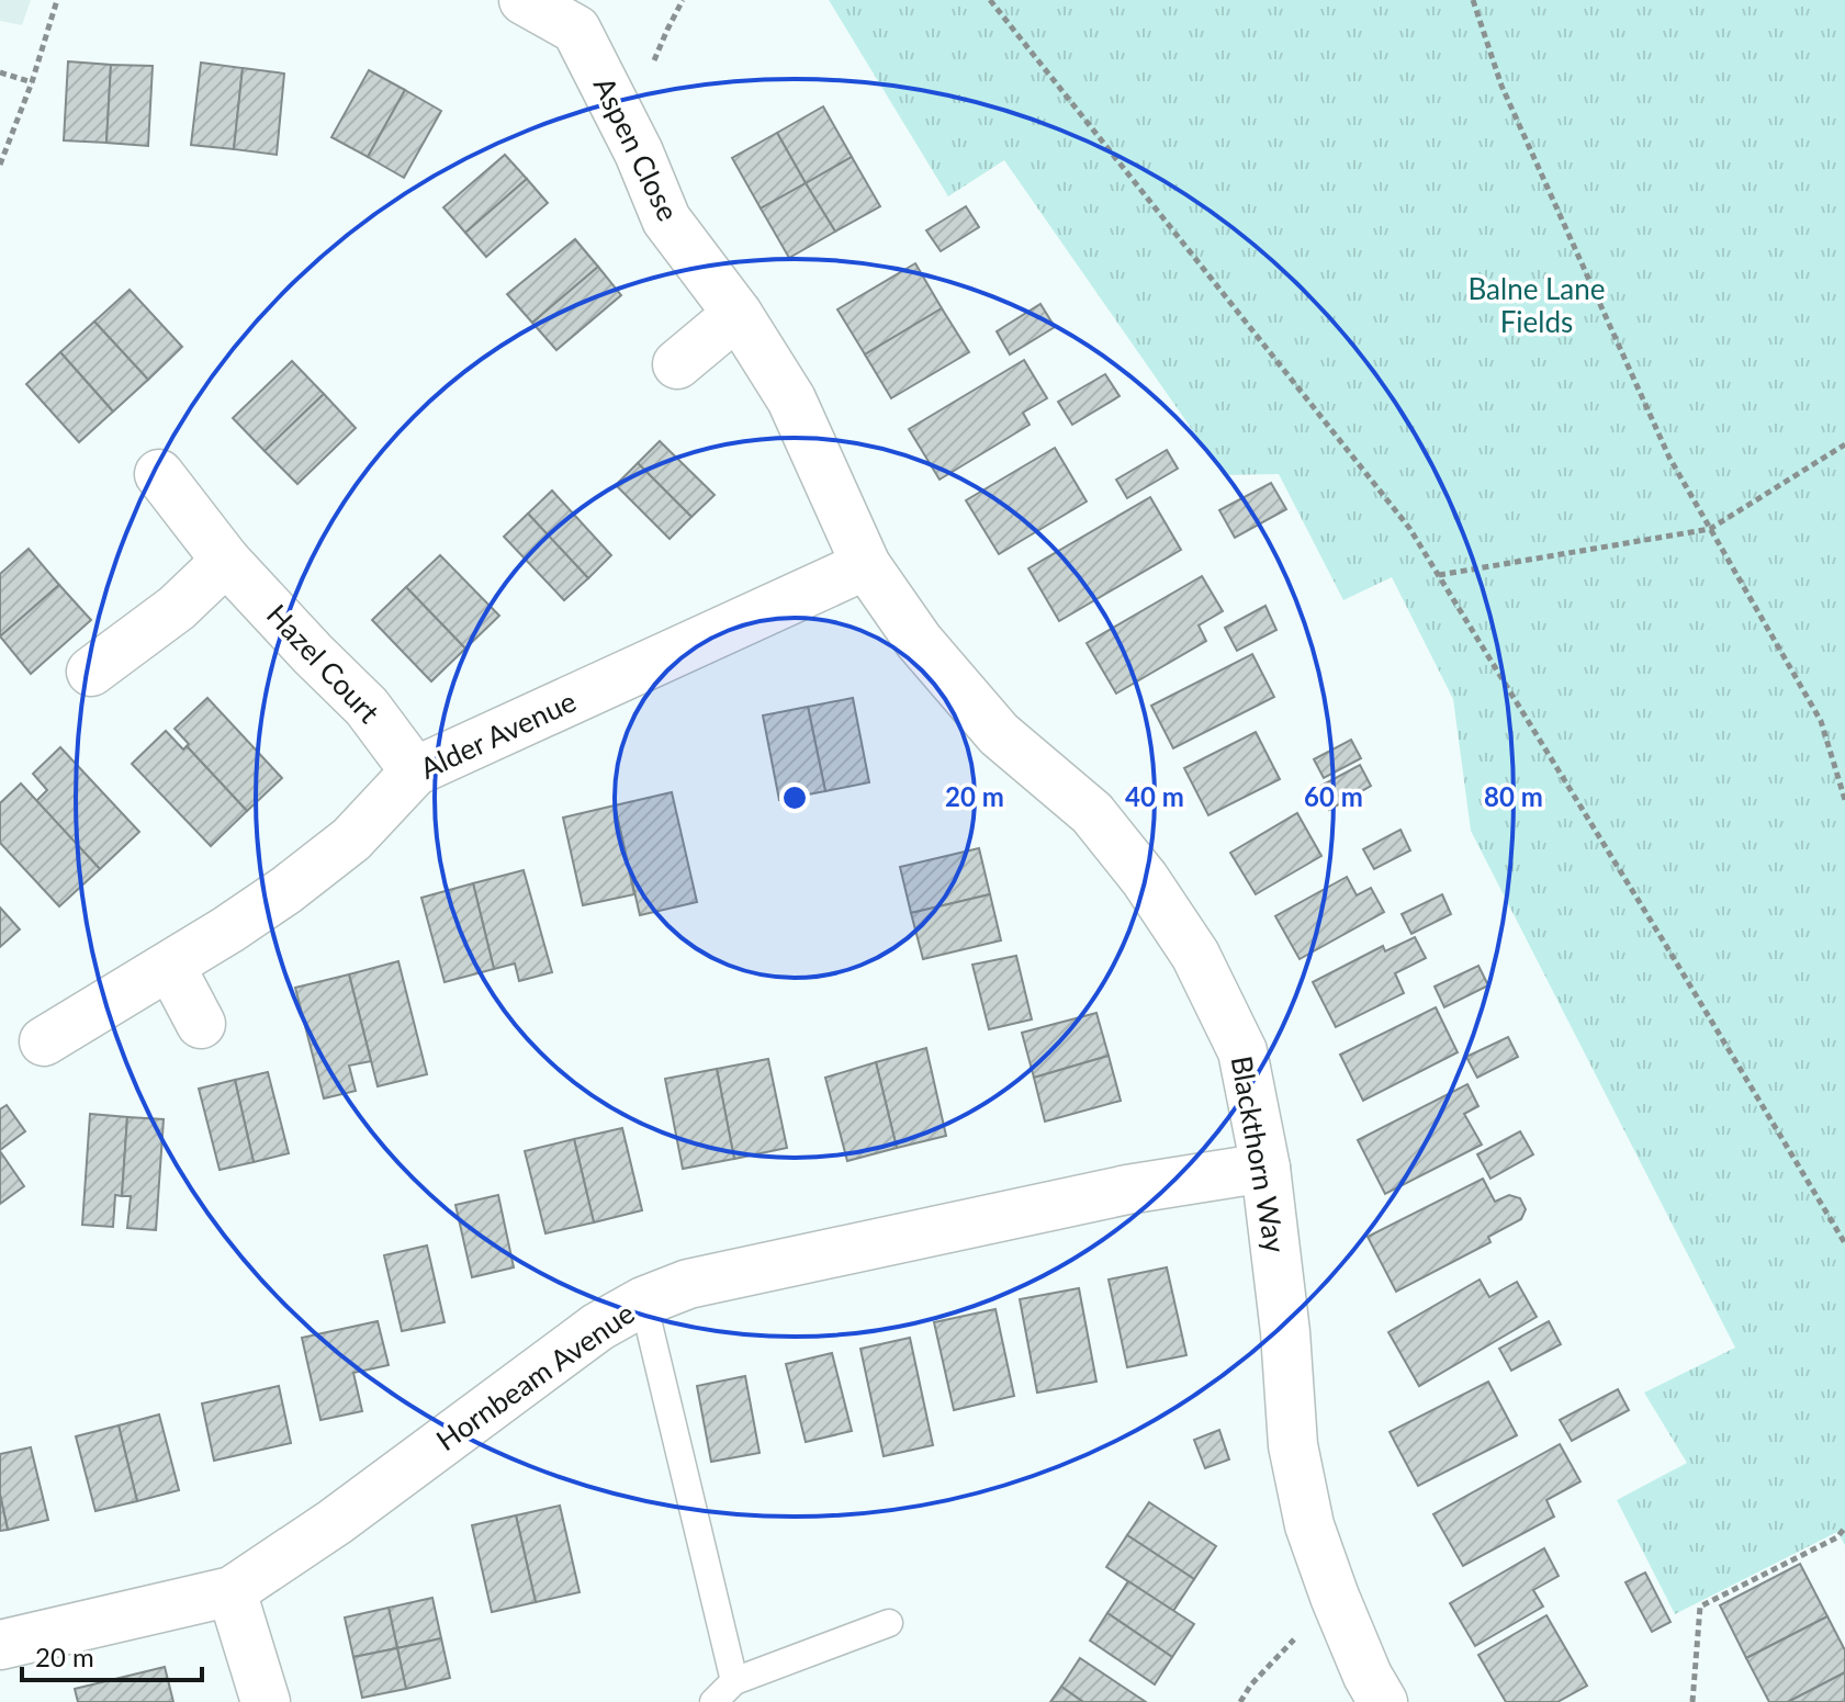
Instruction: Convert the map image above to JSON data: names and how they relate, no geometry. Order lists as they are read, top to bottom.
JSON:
{
  "streets": {
    "street": [
      "Aspen Close",
      "Hazel Court",
      "Alder Avenue",
      "Blackthorn Way",
      "Hornbeam Avenue"
    ]
  },
  "crossings": [
    ["Aspen Close", "Alder Avenue"],
    ["Aspen Close", "Blackthorn Way"],
    ["Hazel Court", "Alder Avenue"],
    ["Alder Avenue", "Blackthorn Way"],
    ["Blackthorn Way", "Hornbeam Avenue"]
  ],
  "parks": ["Balne Lane Fields"],
  "scale_bar": "20 m",
  "rings": [
    "20 m",
    "40 m",
    "60 m",
    "80 m"
  ]
}
